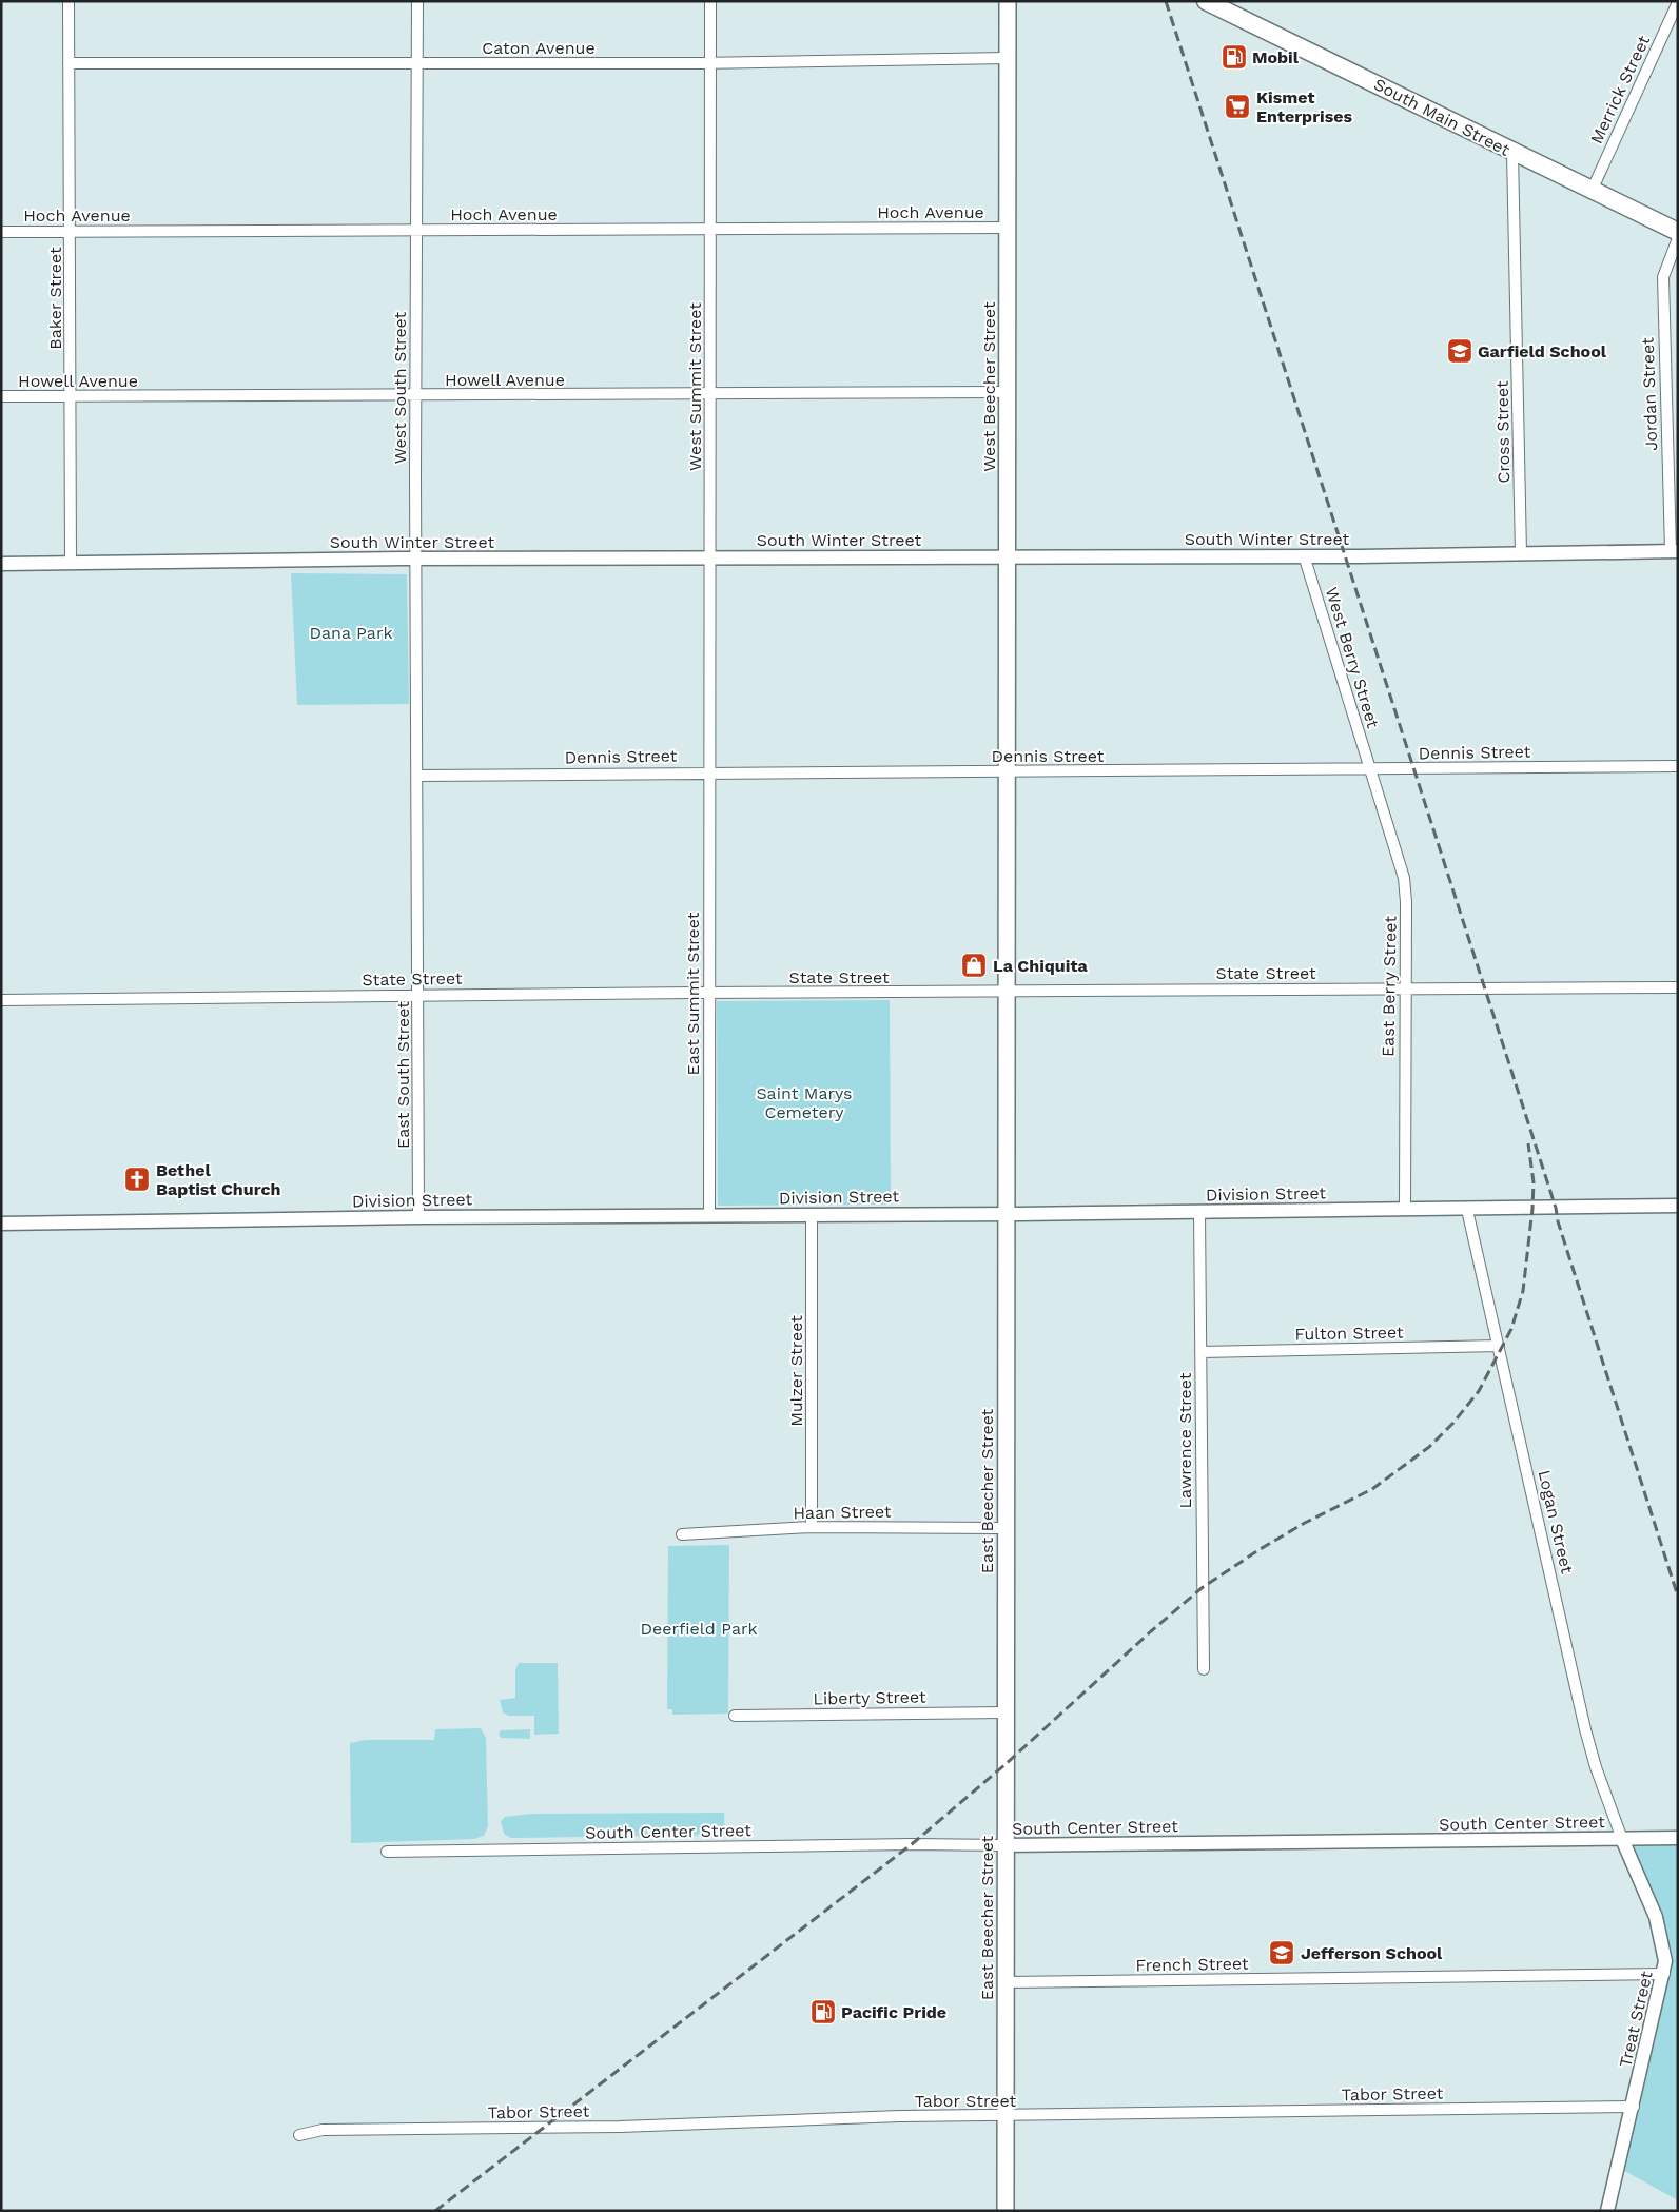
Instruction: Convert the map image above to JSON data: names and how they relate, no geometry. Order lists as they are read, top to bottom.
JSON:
{
  "streets": {
    "main road": ["South Main Street", "West Beecher Street", "East Beecher Street"],
    "street": [
      "Caton Avenue",
      "Merrick Street",
      "Hoch Avenue",
      "Baker Street",
      "Howell Avenue",
      "West Summit Street",
      "West South Street",
      "Jordan Street",
      "Cross Street",
      "South Winter Street",
      "West Berry Street",
      "Dennis Street",
      "State Street",
      "East Berry Street",
      "East Summit Street",
      "East South Street",
      "Division Street",
      "Fulton Street",
      "Mulzer Street",
      "Lawrence Street",
      "Haan Street",
      "Logan Street",
      "Liberty Street",
      "South Center Street",
      "French Street",
      "Treat Street",
      "Tabor Street"
    ]
  },
  "crossings": [
    ["Caton Avenue", "Baker Street"],
    ["Caton Avenue", "West Summit Street"],
    ["Caton Avenue", "West Beecher Street"],
    ["Caton Avenue", "West South Street"],
    ["Merrick Street", "South Main Street"],
    ["South Main Street", "Cross Street"],
    ["Hoch Avenue", "Baker Street"],
    ["Hoch Avenue", "West Summit Street"],
    ["Hoch Avenue", "West Beecher Street"],
    ["Hoch Avenue", "West South Street"],
    ["Baker Street", "Howell Avenue"],
    ["Baker Street", "South Winter Street"],
    ["Howell Avenue", "West Summit Street"],
    ["Howell Avenue", "West Beecher Street"],
    ["Howell Avenue", "West South Street"],
    ["West Summit Street", "South Winter Street"],
    ["West Summit Street", "Dennis Street"],
    ["West Summit Street", "East Summit Street"],
    ["West Beecher Street", "South Winter Street"],
    ["West Beecher Street", "Dennis Street"],
    ["West Beecher Street", "East Beecher Street"],
    ["West South Street", "South Winter Street"],
    ["West South Street", "Dennis Street"],
    ["West South Street", "East South Street"],
    ["Jordan Street", "South Winter Street"],
    ["Cross Street", "South Winter Street"],
    ["South Winter Street", "West Berry Street"],
    ["West Berry Street", "Dennis Street"],
    ["West Berry Street", "East Berry Street"],
    ["Dennis Street", "East Berry Street"],
    ["Dennis Street", "East Summit Street"],
    ["Dennis Street", "East South Street"],
    ["Dennis Street", "East Beecher Street"],
    ["State Street", "East Berry Street"],
    ["State Street", "East Summit Street"],
    ["State Street", "East South Street"],
    ["State Street", "East Beecher Street"],
    ["East Berry Street", "Division Street"],
    ["East Summit Street", "Division Street"],
    ["East South Street", "Division Street"],
    ["Division Street", "Mulzer Street"],
    ["Division Street", "Lawrence Street"],
    ["Division Street", "East Beecher Street"],
    ["Division Street", "Logan Street"],
    ["Fulton Street", "Lawrence Street"],
    ["Fulton Street", "Logan Street"],
    ["Mulzer Street", "Haan Street"],
    ["East Beecher Street", "Haan Street"],
    ["East Beecher Street", "Liberty Street"],
    ["East Beecher Street", "South Center Street"],
    ["East Beecher Street", "French Street"],
    ["East Beecher Street", "Tabor Street"],
    ["Logan Street", "South Center Street"],
    ["Logan Street", "Treat Street"],
    ["South Center Street", "Treat Street"],
    ["French Street", "Treat Street"],
    ["Treat Street", "Tabor Street"]
  ],
  "parks": ["Dana Park", "Saint Marys Cemetery", "Deerfield Park"],
  "places": {
    "fuel station": ["Mobil", "Pacific Pride"],
    "supermarket": ["Kismet Enterprises"],
    "school or university": ["Garfield School", "Jefferson School"],
    "shop": ["La Chiquita"],
    "church": ["Bethel Baptist Church"]
  }
}
